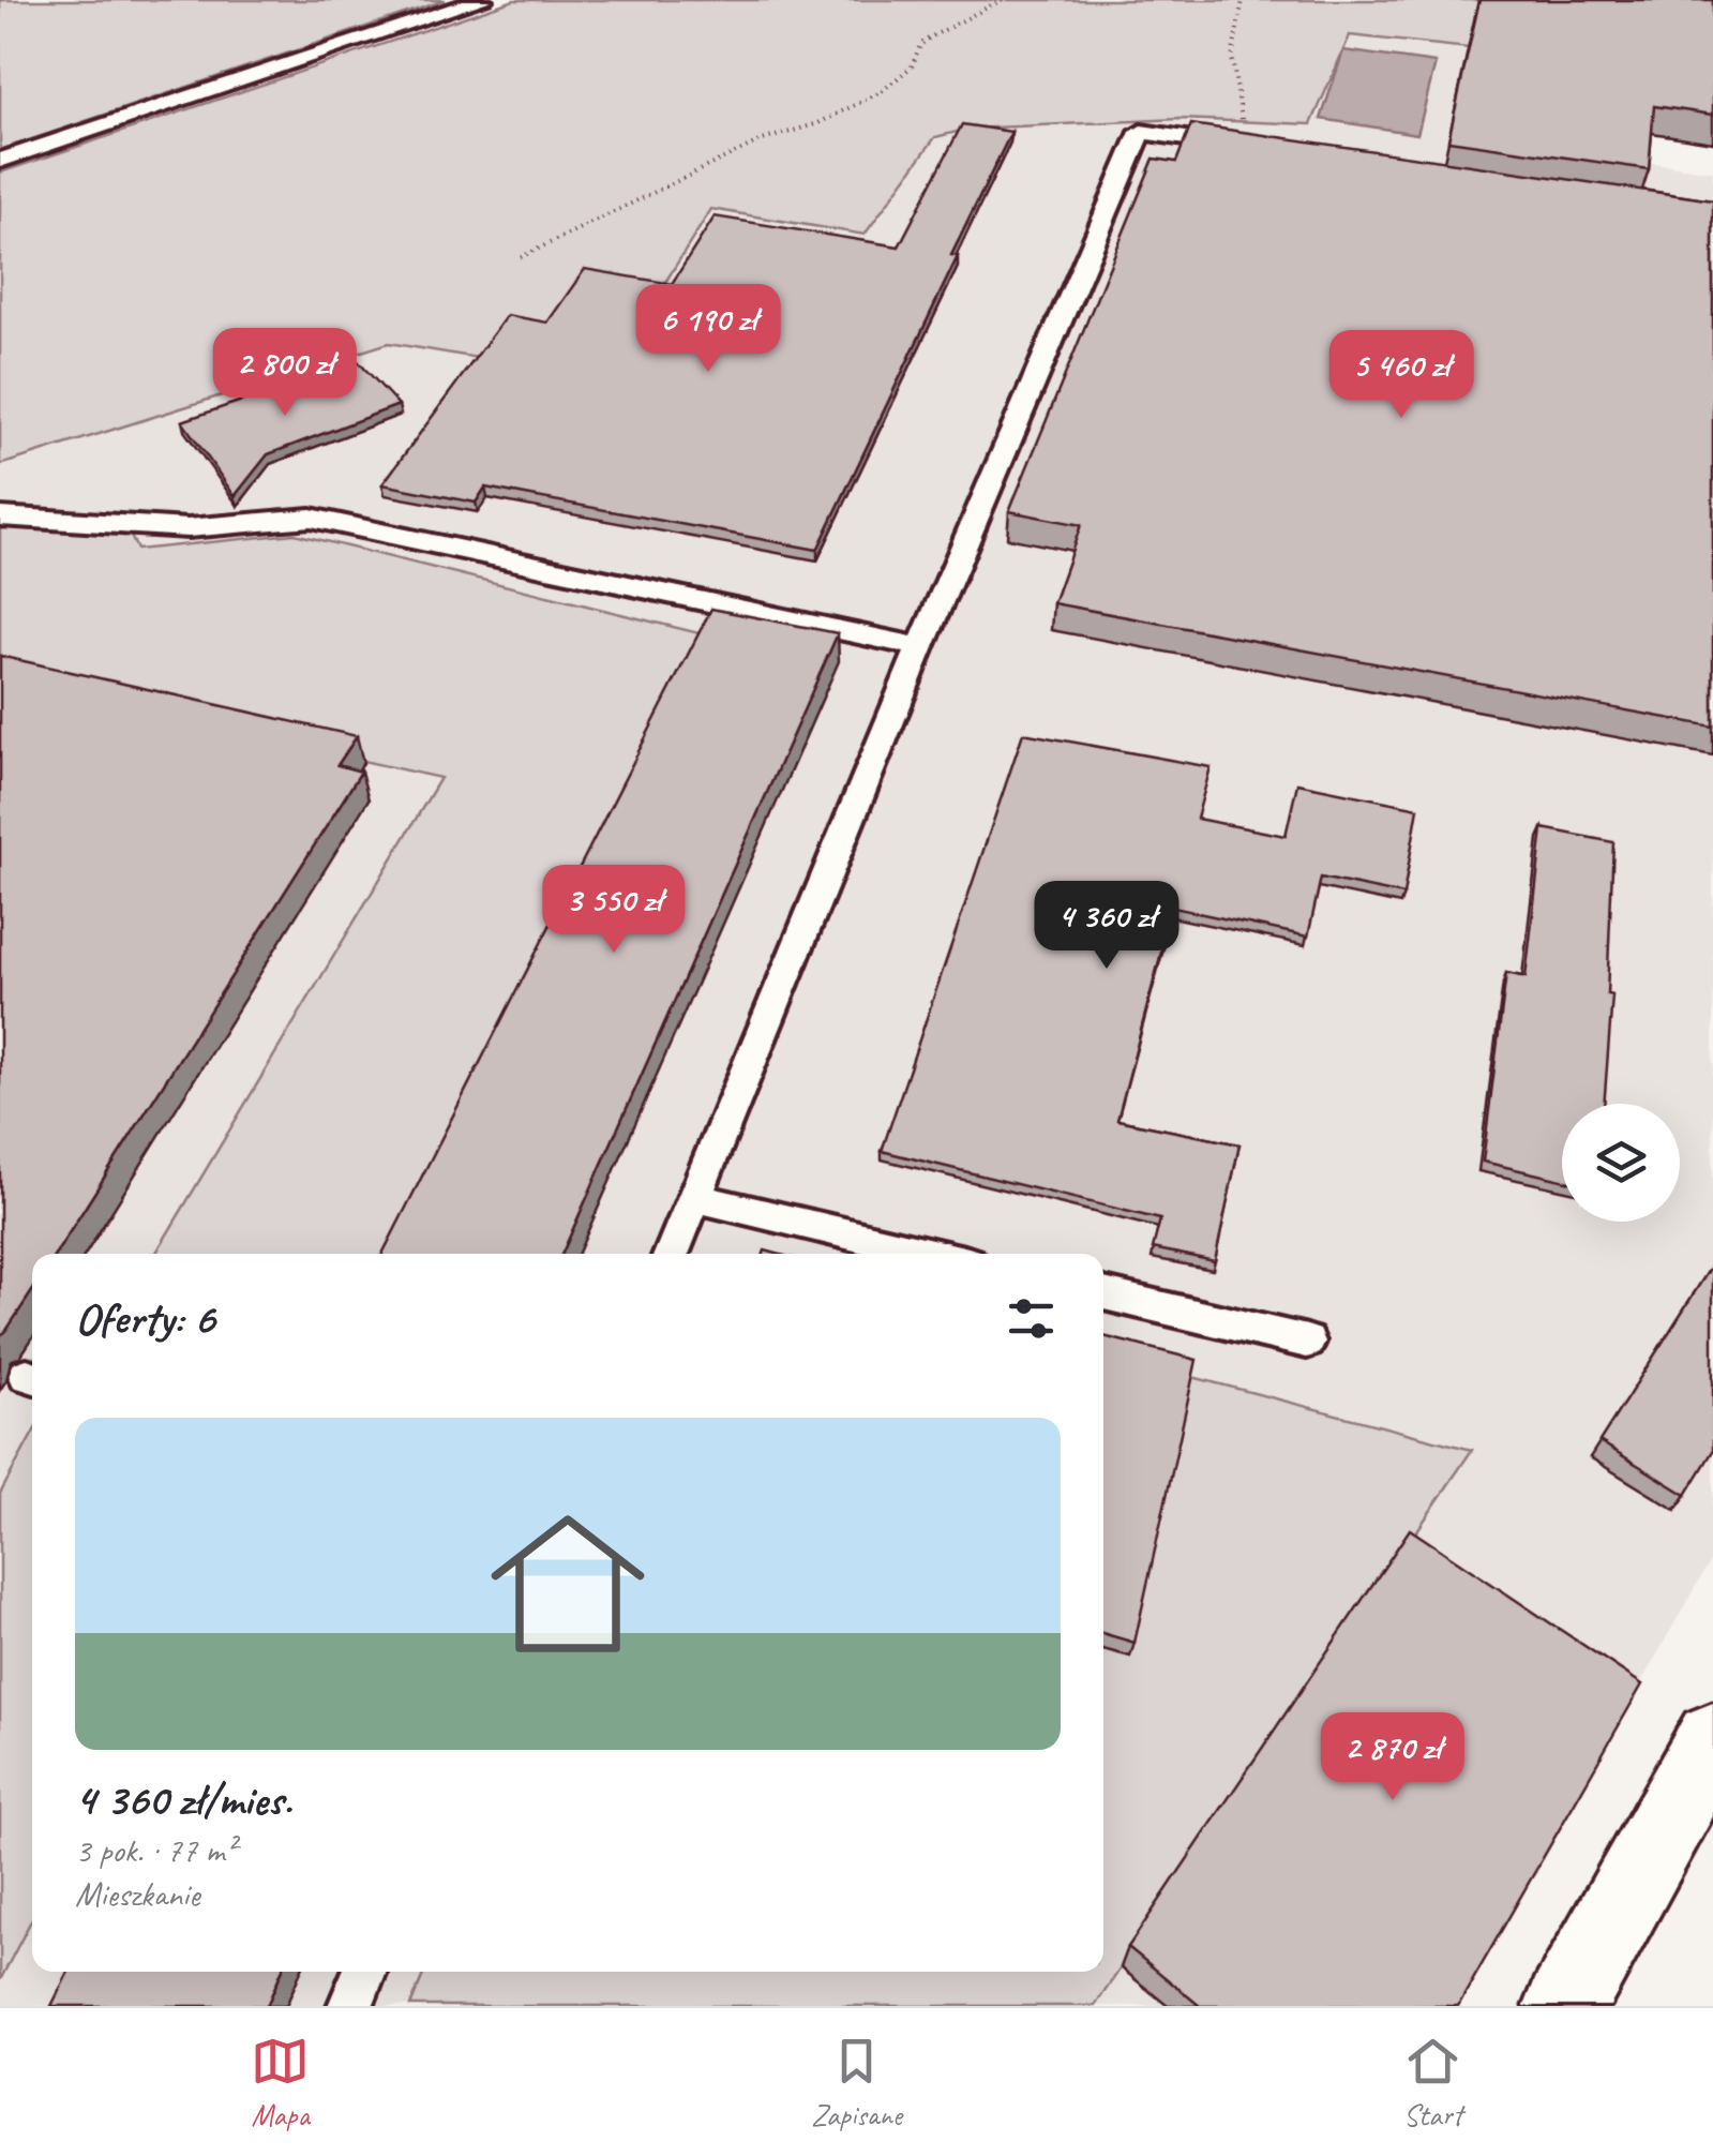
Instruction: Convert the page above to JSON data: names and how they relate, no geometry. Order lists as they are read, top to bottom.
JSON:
{
  "page": {
    "price": [
      "6 190 zł",
      "2 800 zł",
      "5 460 zł",
      "3 550 zł",
      "4 360 zł",
      "2 870 zł"
    ],
    "heading": "Oferty: 6",
    "list": [
      {
        "name": "4 360 zł/mies.",
        "note": "3 pok. · 77 m² · Mieszkanie"
      }
    ],
    "tabs": ["Mapa", "Zapisane", "Start"]
  }
}
